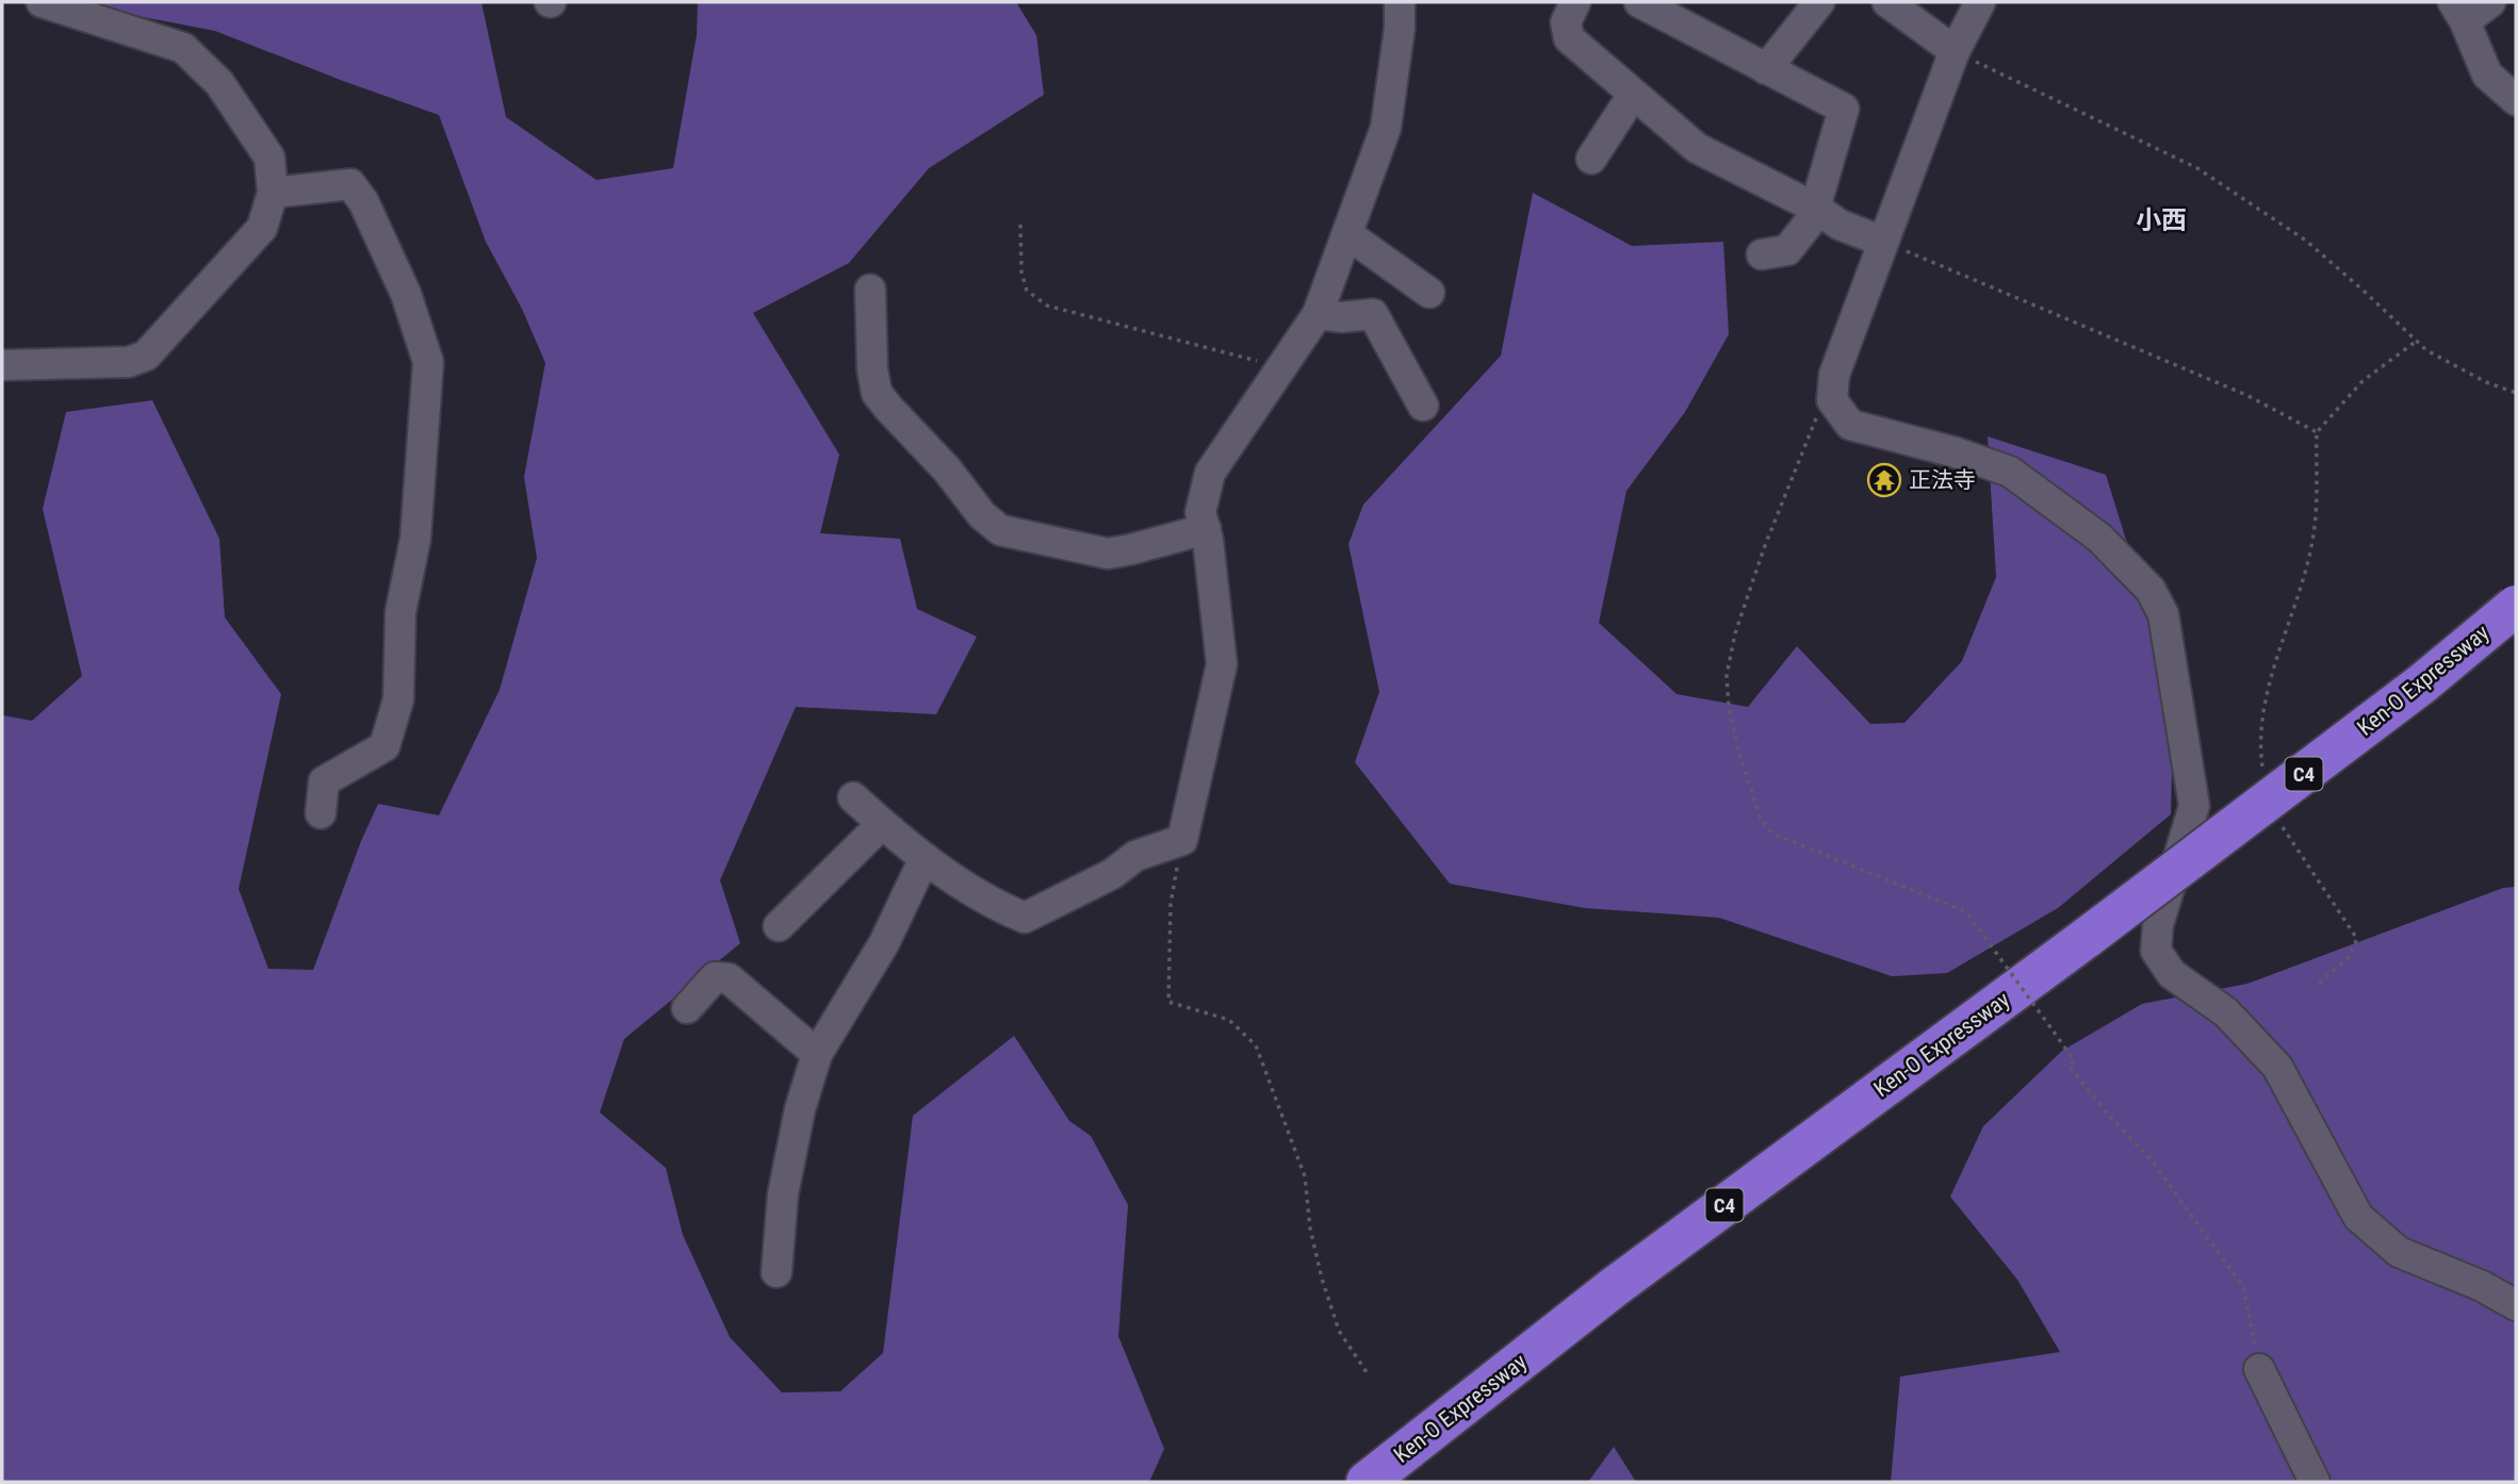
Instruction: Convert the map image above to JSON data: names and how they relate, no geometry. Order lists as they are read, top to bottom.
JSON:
{
  "streets": {
    "highway": ["Ken-O Expressway", "C4"]
  },
  "districts": ["小西"],
  "places": {
    "temple": ["正法寺"]
  }
}
